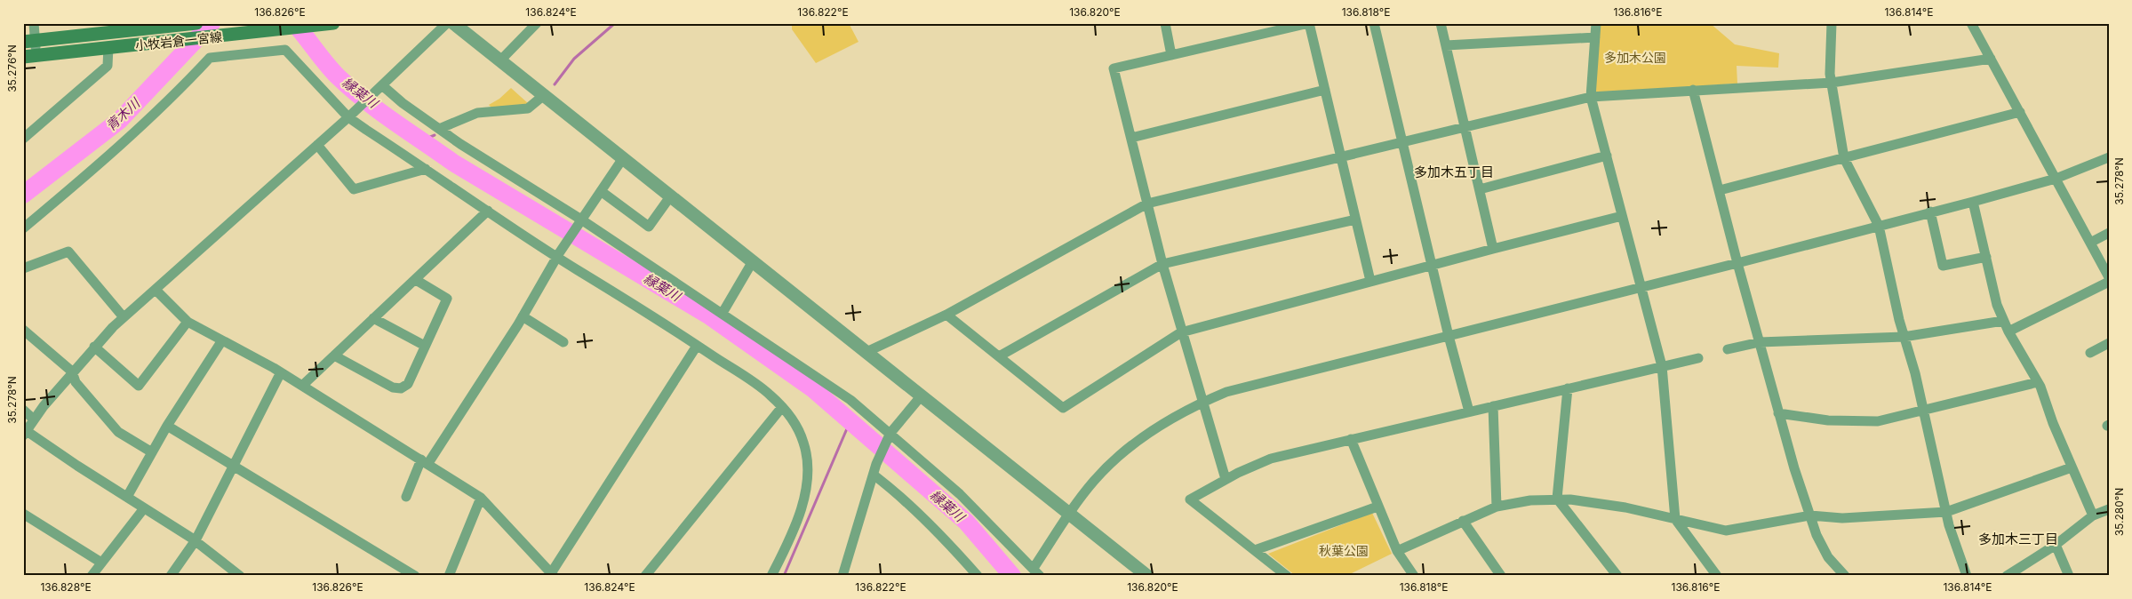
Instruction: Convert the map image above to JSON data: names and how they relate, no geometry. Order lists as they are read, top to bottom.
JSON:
{
  "streets": {
    "main road": ["小牧岩倉一宮線"]
  },
  "districts": ["多加木五丁目", "多加木三丁目"],
  "water": ["縁葉川", "青木川"],
  "parks": ["多加木公園", "秋葉公園"],
  "coordinates": [
    "136.826°E",
    "136.824°E",
    "136.822°E",
    "136.820°E",
    "136.818°E",
    "136.816°E",
    "136.814°E",
    "35.276°N",
    "35.278°N",
    "35.280°N",
    "136.828°E"
  ]
}
